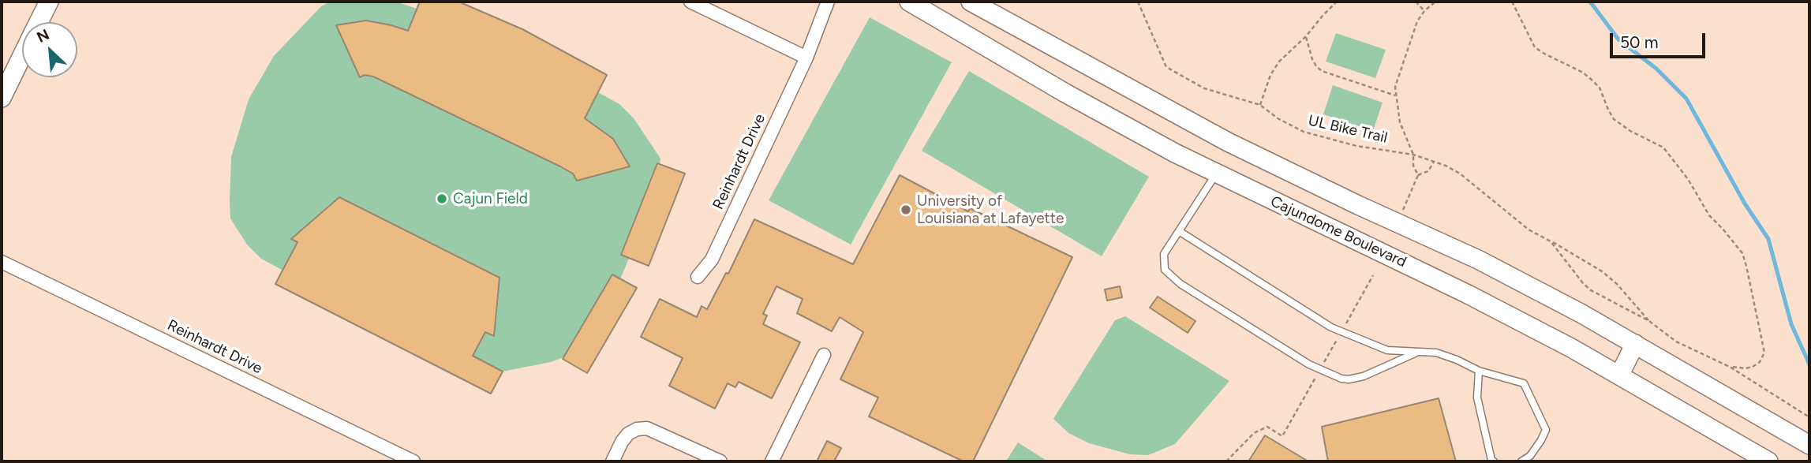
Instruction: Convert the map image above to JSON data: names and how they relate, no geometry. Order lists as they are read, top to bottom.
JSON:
{
  "streets": {
    "street": ["Reinhardt Drive", "Cajundome Boulevard"],
    "path": ["UL Bike Trail"]
  },
  "places": ["Cajun Field", "University of Louisiana at Lafayette"],
  "scale_bar": "50 m",
  "north": "top left"
}
